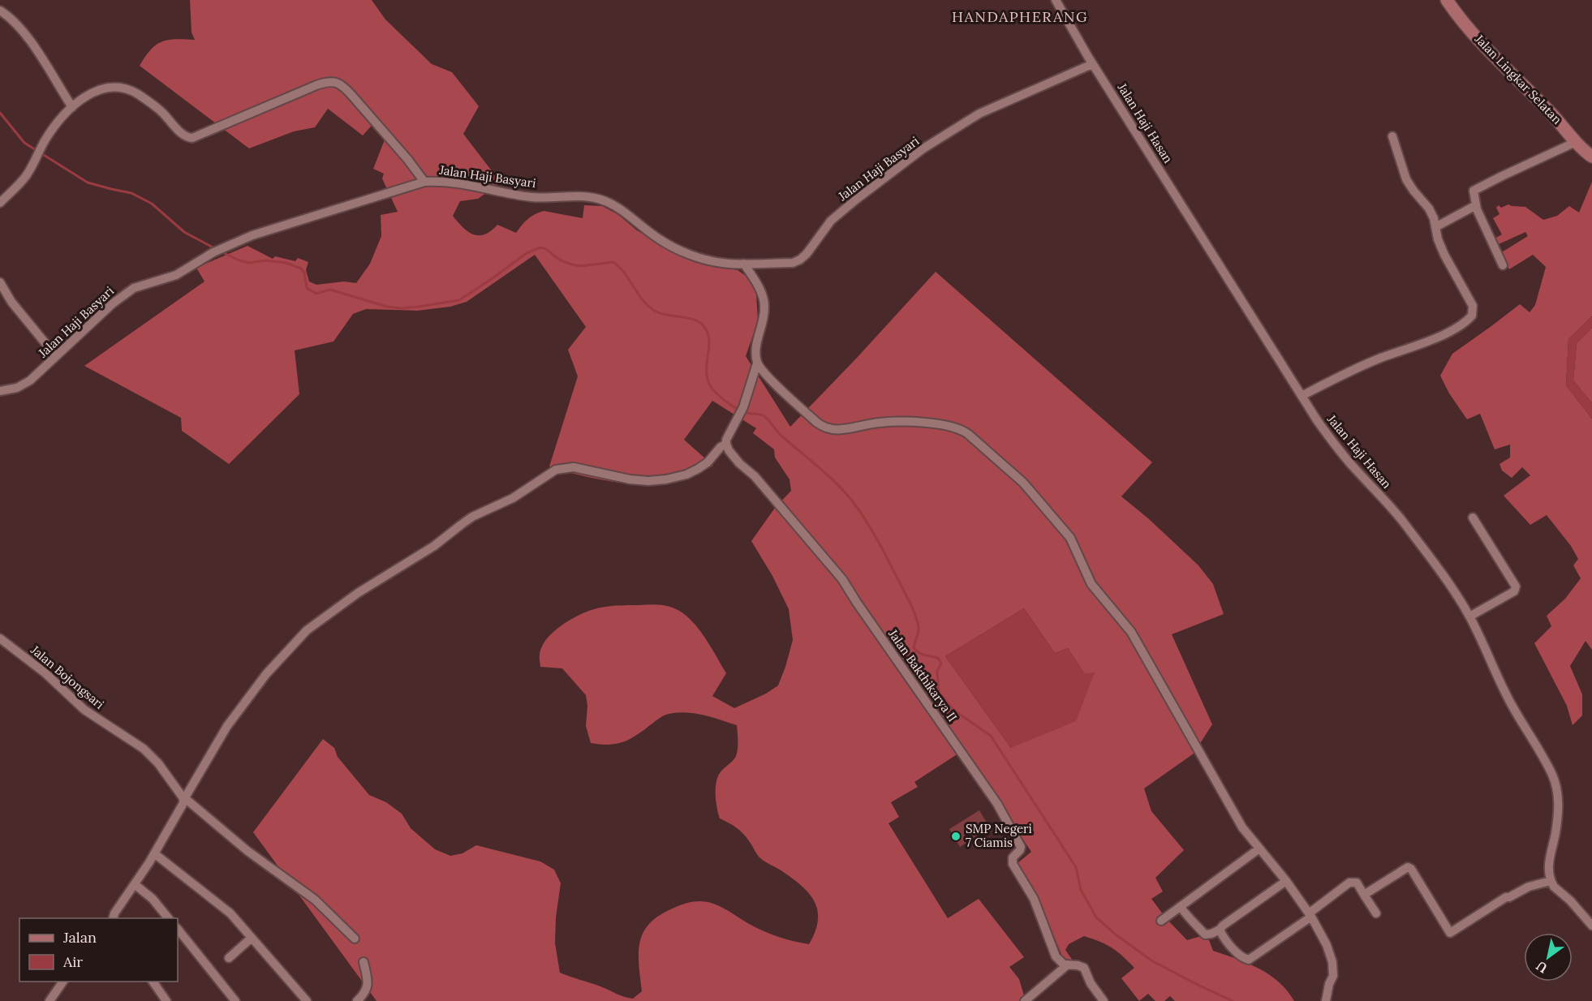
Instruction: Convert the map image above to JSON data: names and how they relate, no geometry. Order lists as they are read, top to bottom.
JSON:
{
  "streets": {
    "street": [
      "Jalan Lingkar Selatan",
      "Jalan Haji Hasan",
      "Jalan Haji Basyari",
      "Jalan Bakthikarya II",
      "Jalan Bojongsari"
    ]
  },
  "crossings": [
    ["Jalan Haji Hasan", "Jalan Haji Basyari"]
  ],
  "districts": ["HANDAPHERANG"],
  "places": ["SMP Negeri 7 Ciamis"],
  "legend": ["Jalan", "Air"],
  "north": "bottom left"
}
